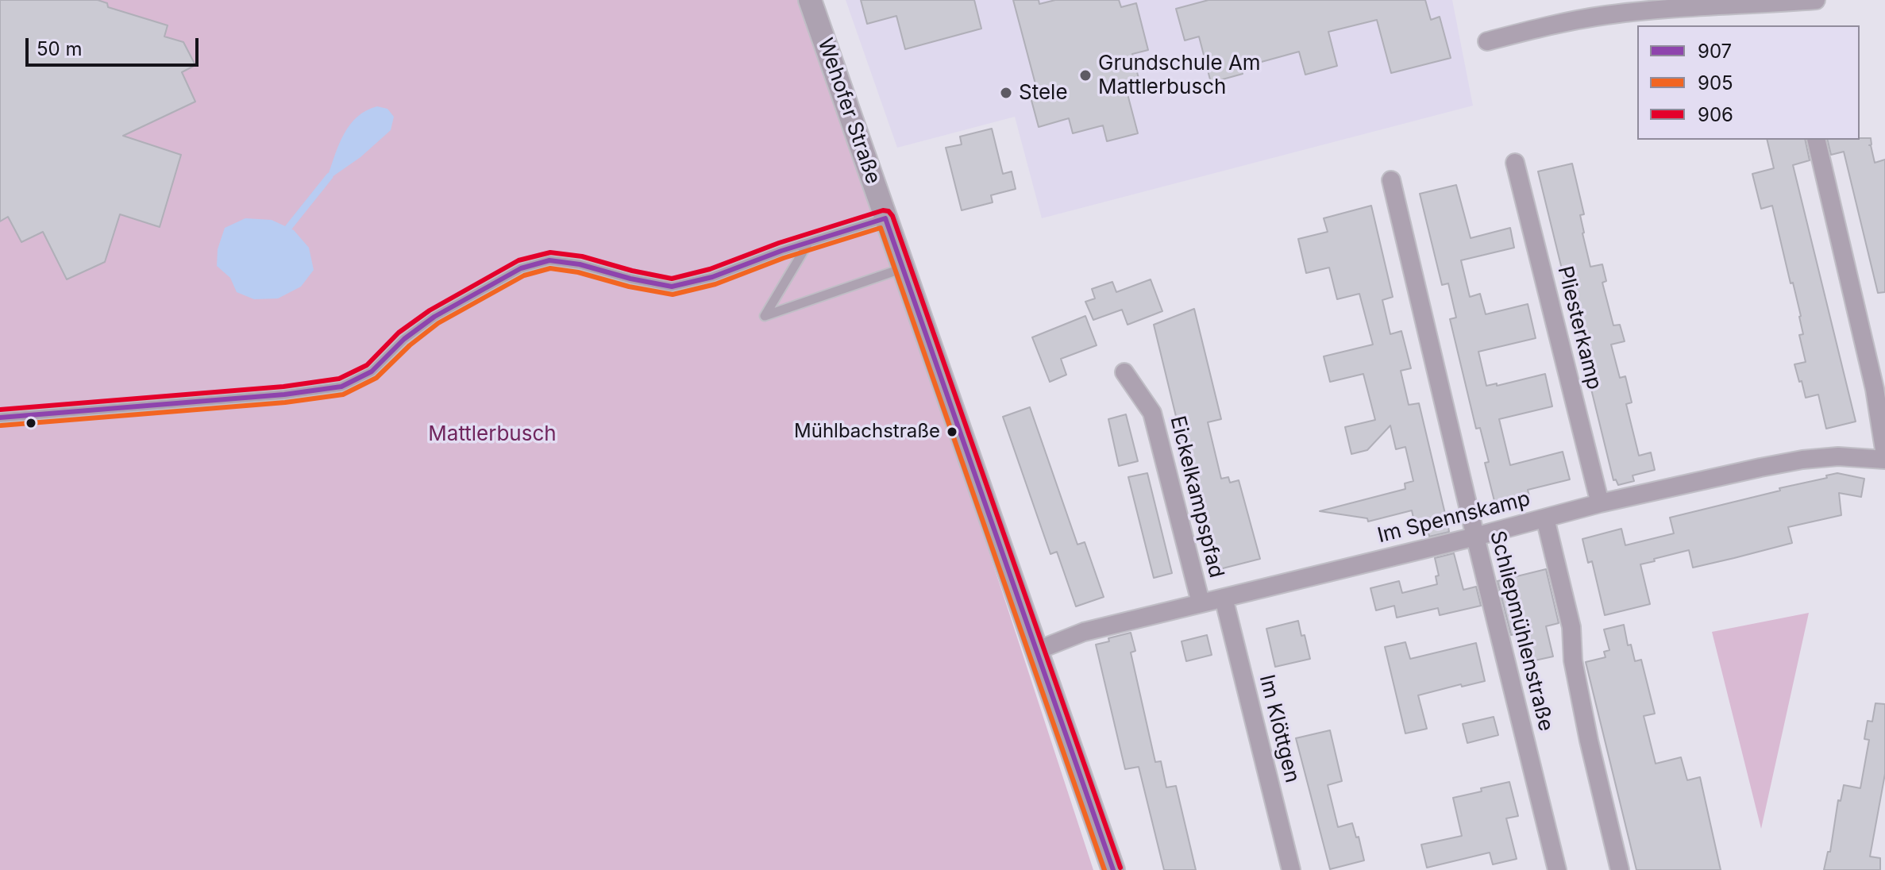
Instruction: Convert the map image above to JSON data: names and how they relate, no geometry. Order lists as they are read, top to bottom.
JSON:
{
  "streets": {
    "street": [
      "Wehofer Straße",
      "Pliesterkamp",
      "Eickelkampspfad",
      "Im Spennskamp",
      "Schliepmühlenstraße",
      "Im Klöttgen"
    ]
  },
  "crossings": [
    ["Wehofer Straße", "Im Spennskamp"],
    ["Pliesterkamp", "Im Spennskamp"],
    ["Eickelkampspfad", "Im Spennskamp"],
    ["Im Spennskamp", "Schliepmühlenstraße"],
    ["Im Spennskamp", "Im Klöttgen"]
  ],
  "parks": ["Mattlerbusch"],
  "places": ["Grundschule Am Mattlerbusch", "Stele", "Mühlbachstraße"],
  "lines": ["transit line 906", "transit line 907", "transit line 905"],
  "legend": ["907", "905", "906"],
  "scale_bar": "50 m"
}
